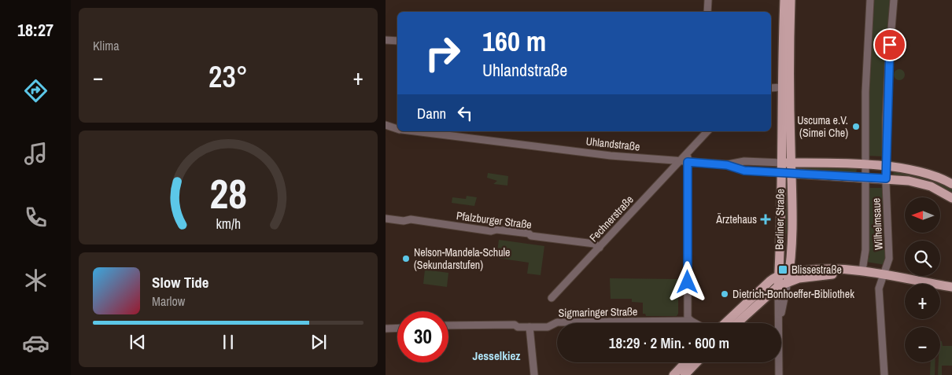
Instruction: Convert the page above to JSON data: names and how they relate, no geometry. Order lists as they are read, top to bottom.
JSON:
{
  "streets": {
    "main road": ["Uhlandstraße", "Berliner Straße"],
    "street": [
      "Fechnerstraße",
      "Pfalzburger Straße",
      "Wilhelmsaue",
      "Sigmaringer Straße"
    ]
  },
  "crossings": [
    ["Uhlandstraße", "Fechnerstraße"],
    ["Uhlandstraße", "Berliner Straße"],
    ["Uhlandstraße", "Wilhelmsaue"],
    ["Fechnerstraße", "Pfalzburger Straße"]
  ],
  "districts": ["Jesselkiez"],
  "places": {
    "other": ["Uscuma e.V. (Simei Che)", "Nelson-Mandela-Schule (Sekundarstufen)", "Dietrich-Bonhoeffer-Bibliothek"],
    "health": ["Ärztehaus"],
    "transit": ["Blissestraße"]
  },
  "north": "left",
  "page": {
    "tabs": "18:27",
    "tile": "Klima",
    "turn": ["160 m", "Uhlandstraße"],
    "heat": ["−", "23°", "+"],
    "then": "Dann",
    "map_buttons": ["+", "−"],
    "song": ["Slow Tide", "Marlow"],
    "limit": "30",
    "trip": "18:29 · 2 Min. · 600 m",
    "gauge": ["28", "km/h"]
  }
}
